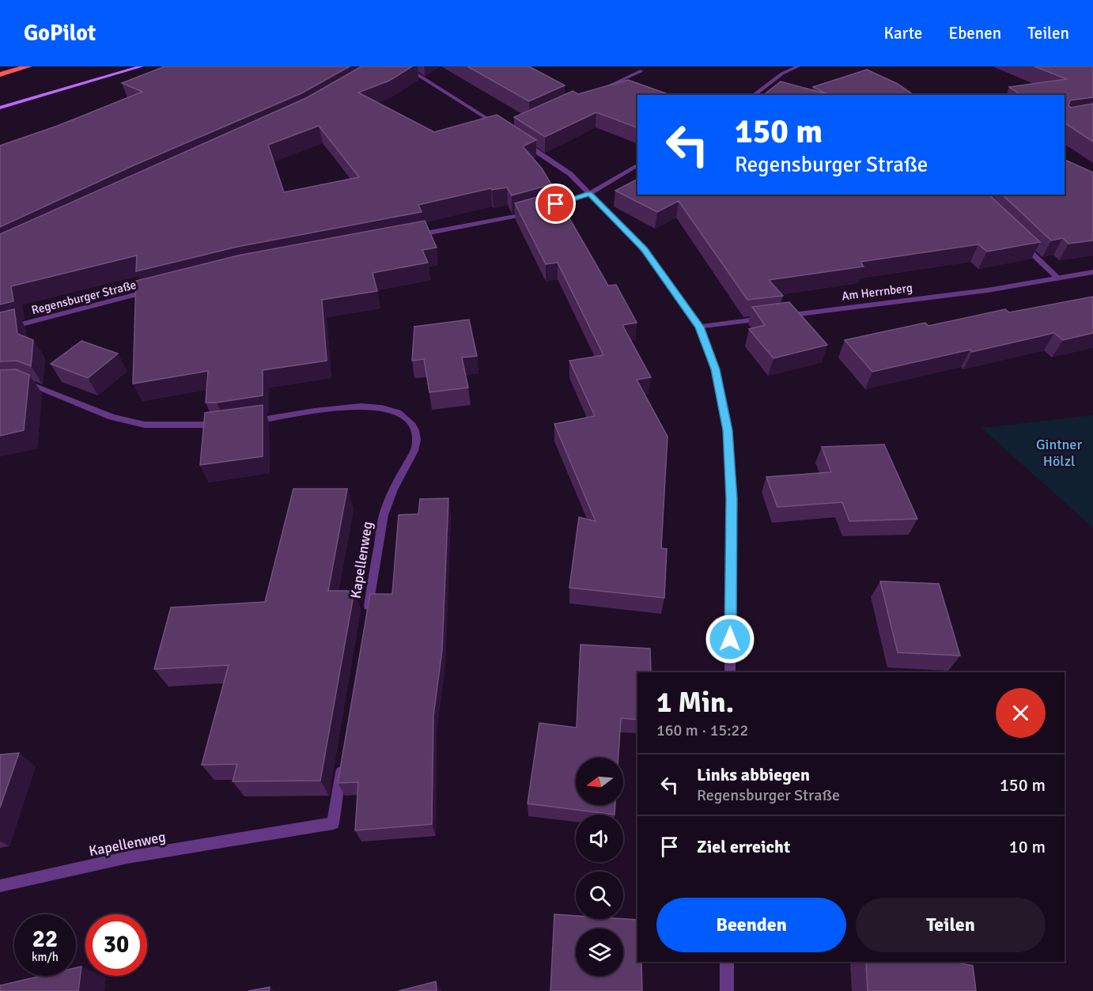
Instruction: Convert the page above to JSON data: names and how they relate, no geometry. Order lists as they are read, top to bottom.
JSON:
{
  "streets": {
    "street": ["Am Herrnberg", "Regensburger Straße", "Kapellenweg"]
  },
  "parks": ["Gintner Hölzl"],
  "north": "left",
  "page": {
    "header": "GoPilot",
    "nav": ["Karte", "Ebenen", "Teilen"],
    "turn": ["150 m", "Regensburger Straße"],
    "heading": ["1 Min.", "160 m · 15:22"],
    "list": [
      {
        "name": "Links abbiegen",
        "note": "Regensburger Straße",
        "value": "150 m"
      },
      {
        "name": "Ziel erreicht",
        "value": "10 m"
      }
    ],
    "buttons": ["Beenden", "Teilen"],
    "speed": "22 km/h",
    "limit": "30"
  }
}
